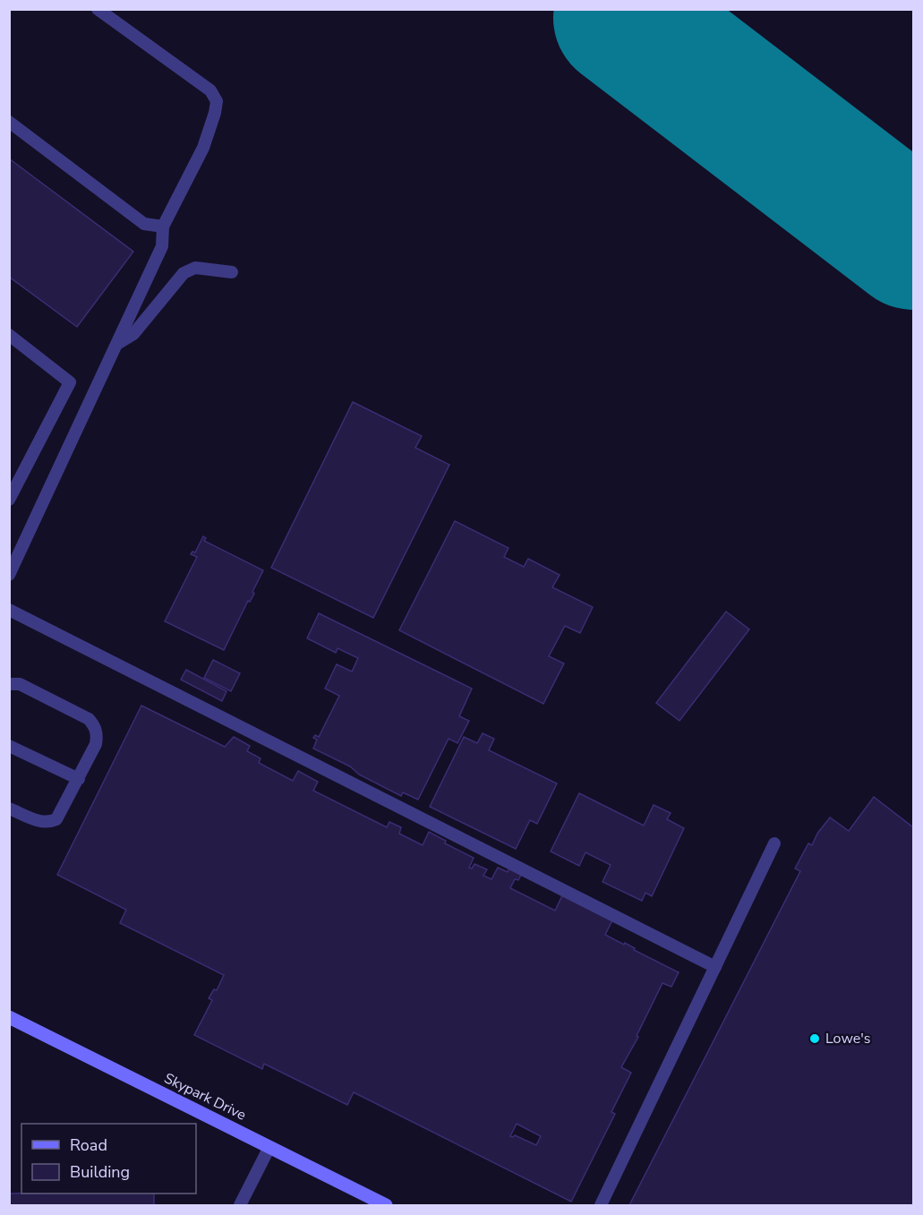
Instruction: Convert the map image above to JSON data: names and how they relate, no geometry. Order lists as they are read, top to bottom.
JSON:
{
  "streets": {
    "main road": ["Skypark Drive"]
  },
  "places": ["Lowe's"],
  "legend": ["Road", "Building"]
}
